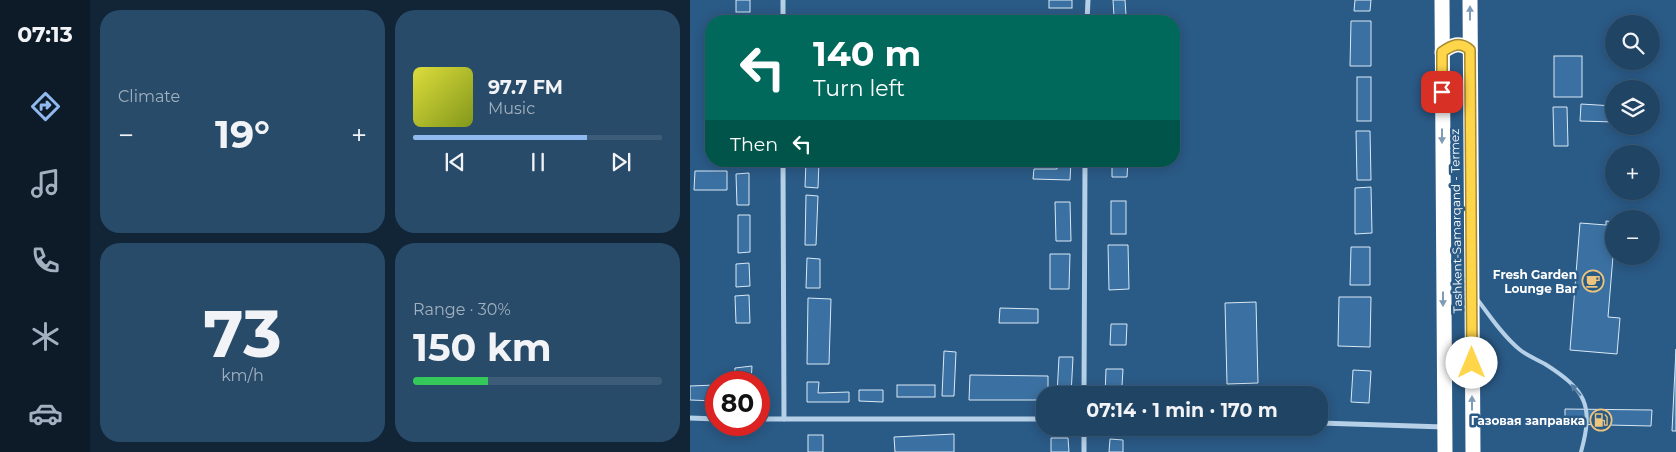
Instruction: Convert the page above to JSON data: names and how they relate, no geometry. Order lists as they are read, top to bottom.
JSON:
{
  "streets": {
    "highway": ["Tashkent-Samarqand - Termez"]
  },
  "places": {
    "cafe": ["Fresh Garden Lounge Bar"],
    "fuel station": ["Газовая заправка"]
  },
  "page": {
    "tabs": "07:13",
    "tile": [
      "Climate",
      ["73", "km/h"],
      ["Range · 30%", "150 km"]
    ],
    "map_buttons": ["+", "−"],
    "turn": ["140 m", "Turn left"],
    "song": ["97.7 FM", "Music"],
    "heat": ["−", "19°", "+"],
    "then": "Then",
    "limit": "80",
    "trip": "07:14 · 1 min · 170 m"
  }
}
